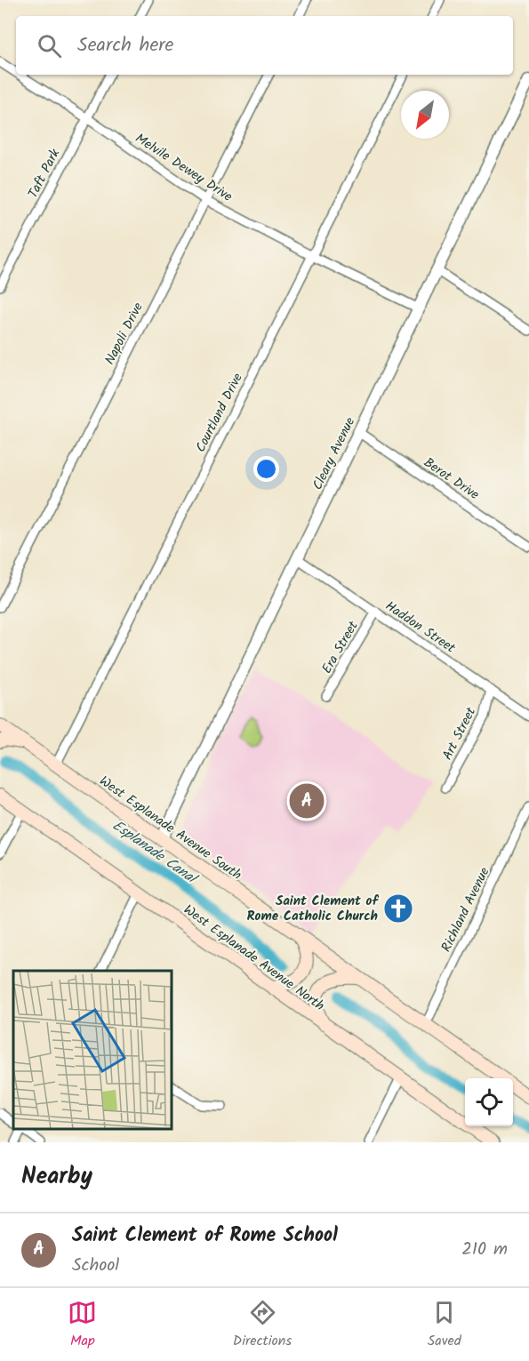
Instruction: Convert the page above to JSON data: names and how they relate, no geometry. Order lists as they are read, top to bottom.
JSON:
{
  "streets": {
    "main road": ["West Esplanade Avenue South", "West Esplanade Avenue North"],
    "street": [
      "Melvile Dewey Drive",
      "Taft Park",
      "Napoli Drive",
      "Courtland Drive",
      "Cleary Avenue",
      "Berot Drive",
      "Haddon Street",
      "Era Street",
      "Art Street",
      "Richland Avenue"
    ]
  },
  "crossings": [
    ["Melvile Dewey Drive", "Taft Park"],
    ["Melvile Dewey Drive", "Napoli Drive"],
    ["Melvile Dewey Drive", "Courtland Drive"],
    ["Melvile Dewey Drive", "Cleary Avenue"],
    ["Courtland Drive", "West Esplanade Avenue South"],
    ["Cleary Avenue", "Berot Drive"],
    ["Cleary Avenue", "Haddon Street"],
    ["Cleary Avenue", "West Esplanade Avenue South"],
    ["Haddon Street", "Era Street"],
    ["Haddon Street", "Art Street"],
    ["West Esplanade Avenue South", "Richland Avenue"]
  ],
  "water": ["Esplanade Canal"],
  "places": {
    "church": ["Saint Clement of Rome Catholic Church"]
  },
  "north": "bottom left",
  "page": {
    "search": "Search here",
    "pins": "A",
    "heading": "Nearby",
    "list": [
      {
        "mark": "A",
        "name": "Saint Clement of Rome School",
        "note": "School",
        "value": "210 m"
      }
    ],
    "nav": ["Map", "Directions", "Saved"]
  }
}
